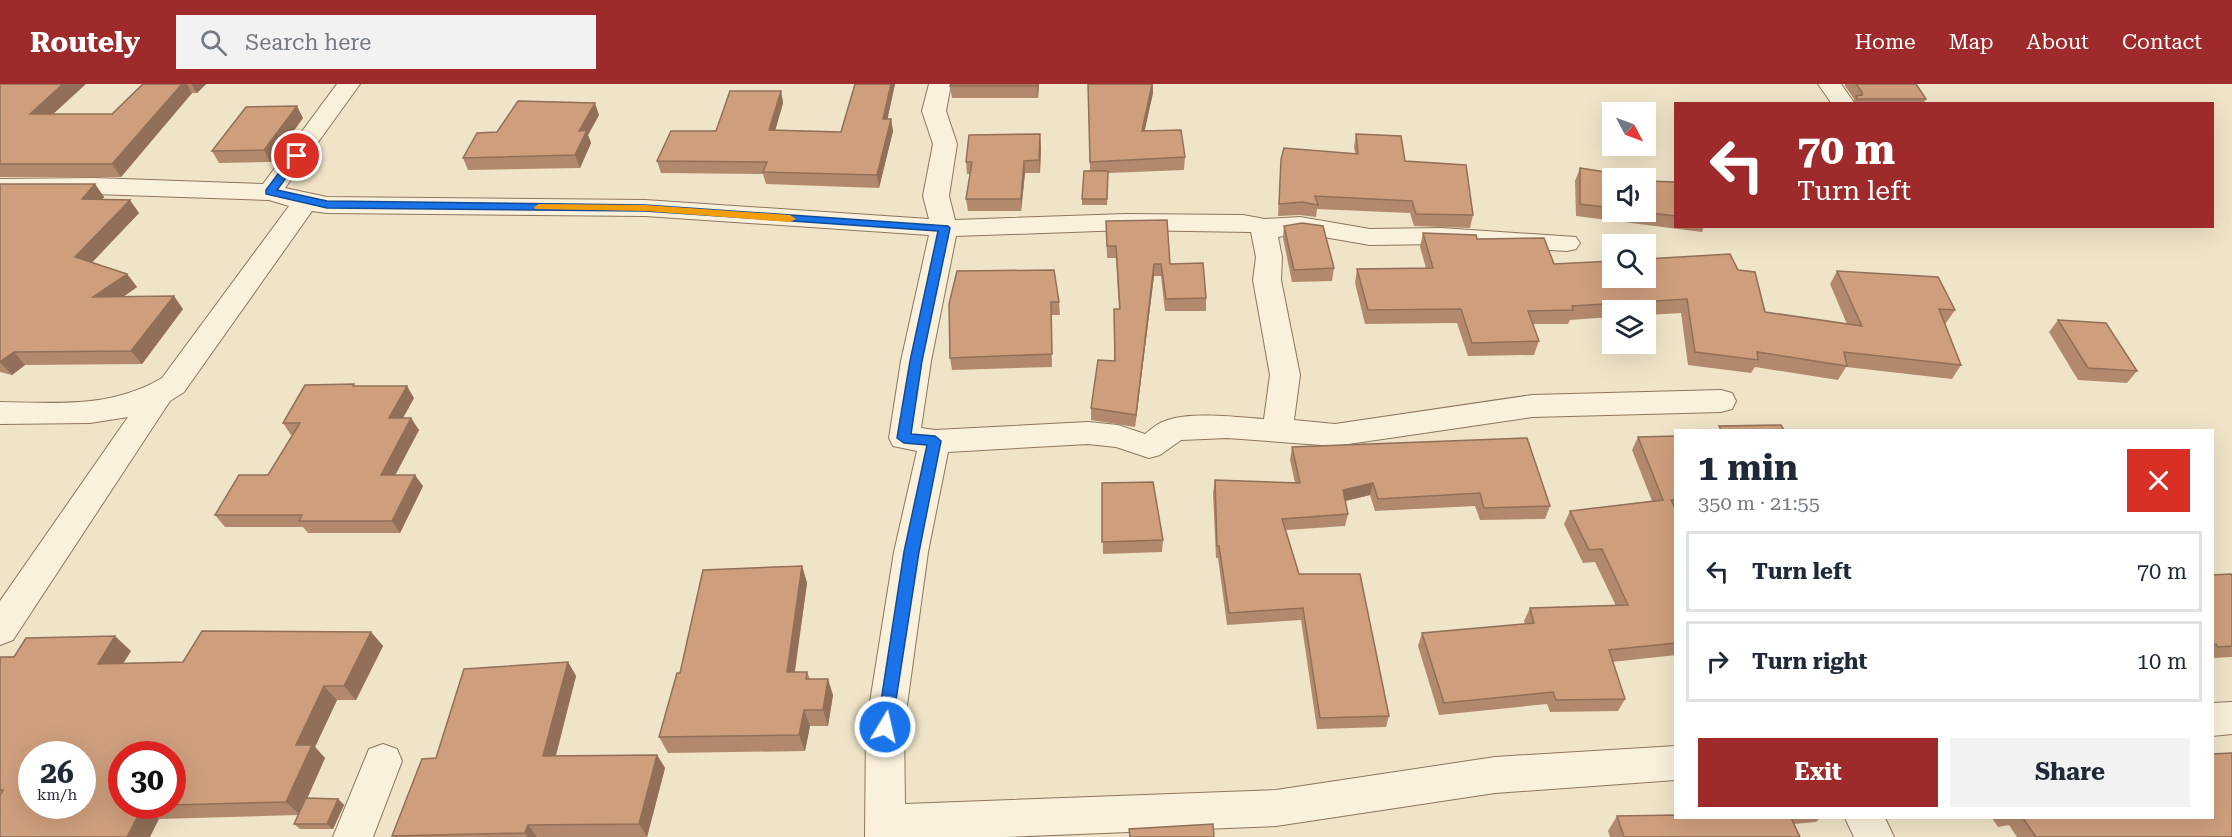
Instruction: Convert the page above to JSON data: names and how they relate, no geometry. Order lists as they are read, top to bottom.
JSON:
{
  "north": "bottom right",
  "page": {
    "header": "Routely",
    "search": "Search here",
    "nav": [
      "Home",
      "Map",
      "About",
      "Contact"
    ],
    "turn": ["70 m", "Turn left"],
    "heading": ["1 min", "350 m · 21:55"],
    "list": [
      {
        "name": "Turn left",
        "value": "70 m"
      },
      {
        "name": "Turn right",
        "value": "10 m"
      }
    ],
    "buttons": ["Exit", "Share"],
    "speed": "26 km/h",
    "limit": "30"
  }
}
